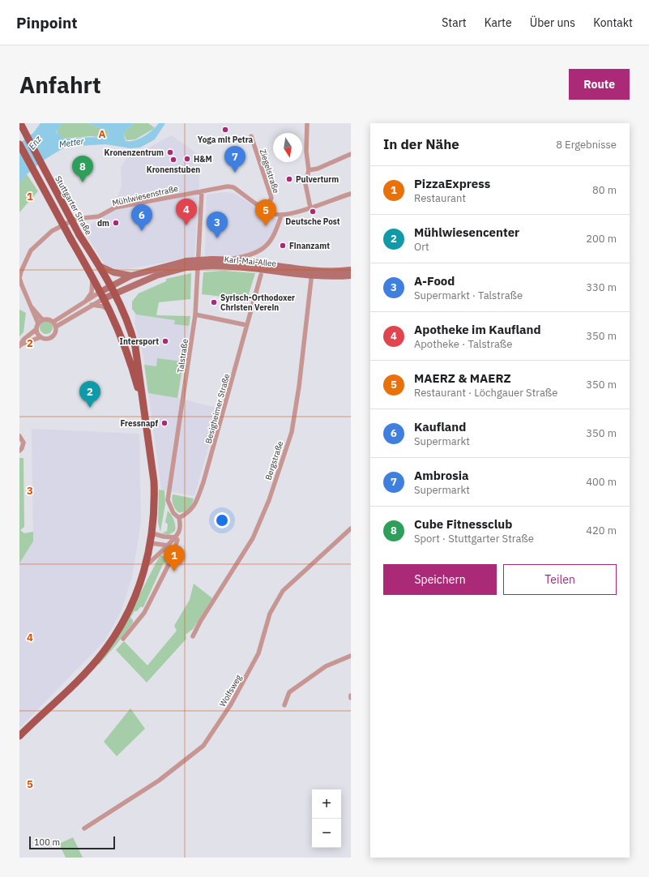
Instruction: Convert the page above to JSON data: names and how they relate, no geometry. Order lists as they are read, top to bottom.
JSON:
{
  "streets": {
    "main road": ["Stuttgarter Straße", "Karl-Mai-Allee"],
    "street": [
      "Ziegelstraße",
      "Mühlwiesenstraße",
      "Talstraße",
      "Besigheimer Straße",
      "Bergstraße",
      "Wolfsweg"
    ]
  },
  "crossings": [
    ["Ziegelstraße", "Mühlwiesenstraße"],
    ["Mühlwiesenstraße", "Talstraße"],
    ["Stuttgarter Straße", "Karl-Mai-Allee"],
    ["Karl-Mai-Allee", "Bergstraße"],
    ["Talstraße", "Besigheimer Straße"]
  ],
  "water": ["Enz", "Metter"],
  "places": [
    "Yoga mit Petra",
    "Kronenzentrum",
    "H&M",
    "Kronenstuben",
    "Pulverturm",
    "Deutsche Post",
    "dm",
    "Finanzamt",
    "Syrisch-Orthodoxer Christen Verein",
    "Intersport",
    "Fressnapf"
  ],
  "scale_bar": "100 m",
  "north": "bottom",
  "page": {
    "header": "Pinpoint",
    "nav": [
      "Start",
      "Karte",
      "Über uns",
      "Kontakt"
    ],
    "buttons": [
      "Route",
      ["Speichern", "Teilen"]
    ],
    "title": "Anfahrt",
    "heading": ["In der Nähe", "8 Ergebnisse"],
    "pins": [
      "7",
      "8",
      "4",
      "5",
      "6",
      "3",
      "2",
      "1"
    ],
    "list": [
      {
        "mark": "1",
        "name": "PizzaExpress",
        "note": "Restaurant",
        "value": "80 m"
      },
      {
        "mark": "2",
        "name": "Mühlwiesencenter",
        "note": "Ort",
        "value": "200 m"
      },
      {
        "mark": "3",
        "name": "A-Food",
        "note": "Supermarkt · Talstraße",
        "value": "330 m"
      },
      {
        "mark": "4",
        "name": "Apotheke im Kaufland",
        "note": "Apotheke · Talstraße",
        "value": "350 m"
      },
      {
        "mark": "5",
        "name": "MAERZ & MAERZ",
        "note": "Restaurant · Löchgauer Straße",
        "value": "350 m"
      },
      {
        "mark": "6",
        "name": "Kaufland",
        "note": "Supermarkt",
        "value": "350 m"
      },
      {
        "mark": "7",
        "name": "Ambrosia",
        "note": "Supermarkt",
        "value": "400 m"
      },
      {
        "mark": "8",
        "name": "Cube Fitnessclub",
        "note": "Sport · Stuttgarter Straße",
        "value": "420 m"
      }
    ],
    "map_buttons": ["+", "−"],
    "scale": "100 m"
  },
  "grid": {
    "columns": ["A"],
    "rows": [
      "1",
      "2",
      "3",
      "4",
      "5"
    ]
  }
}
